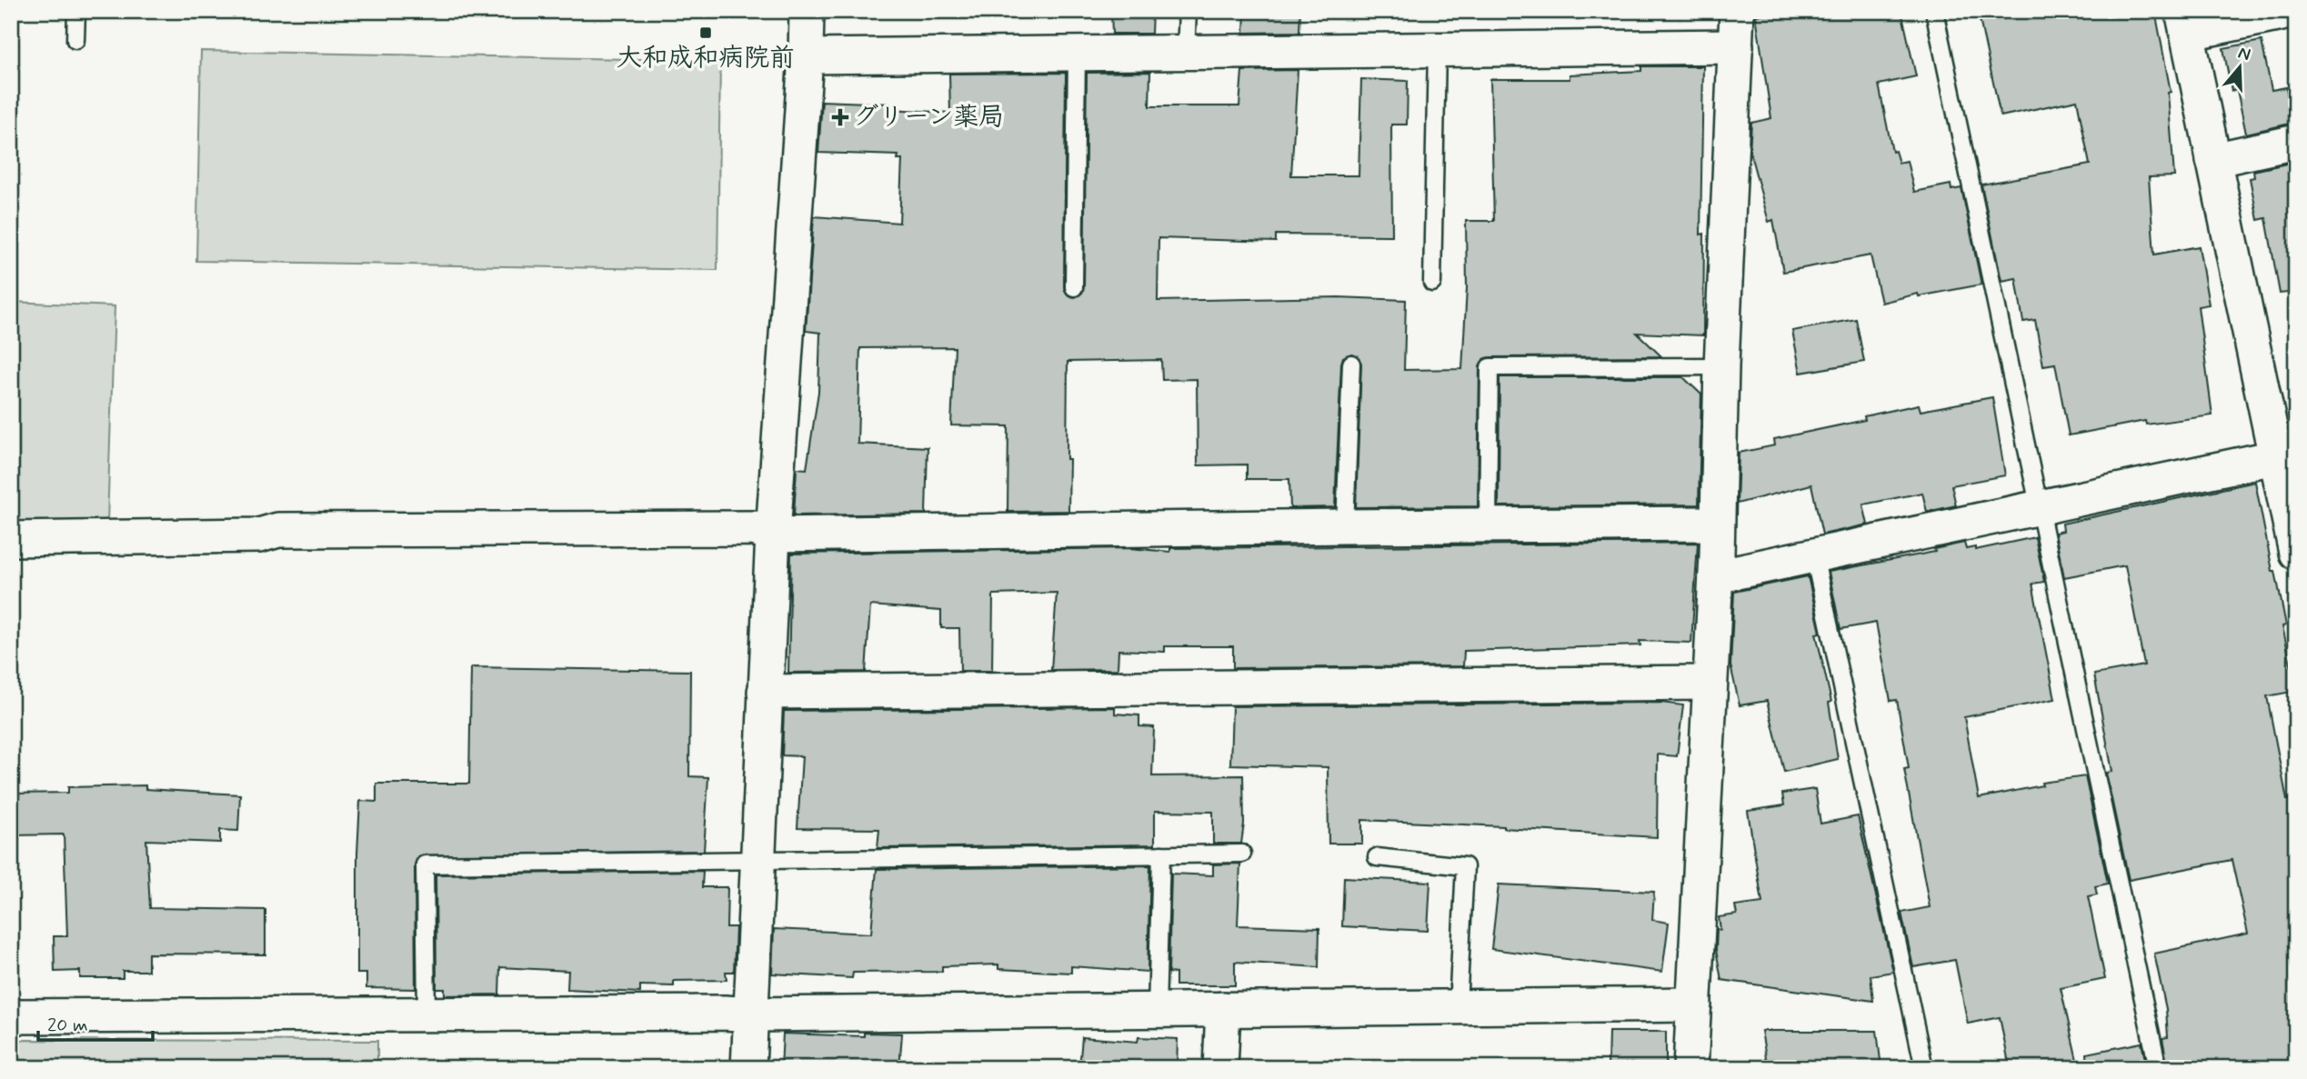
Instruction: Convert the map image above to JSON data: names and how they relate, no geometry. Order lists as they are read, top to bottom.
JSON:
{
  "places": {
    "transit": ["大和成和病院前"],
    "health": ["グリーン薬局"]
  },
  "scale_bar": "20 m",
  "north": "top"
}
